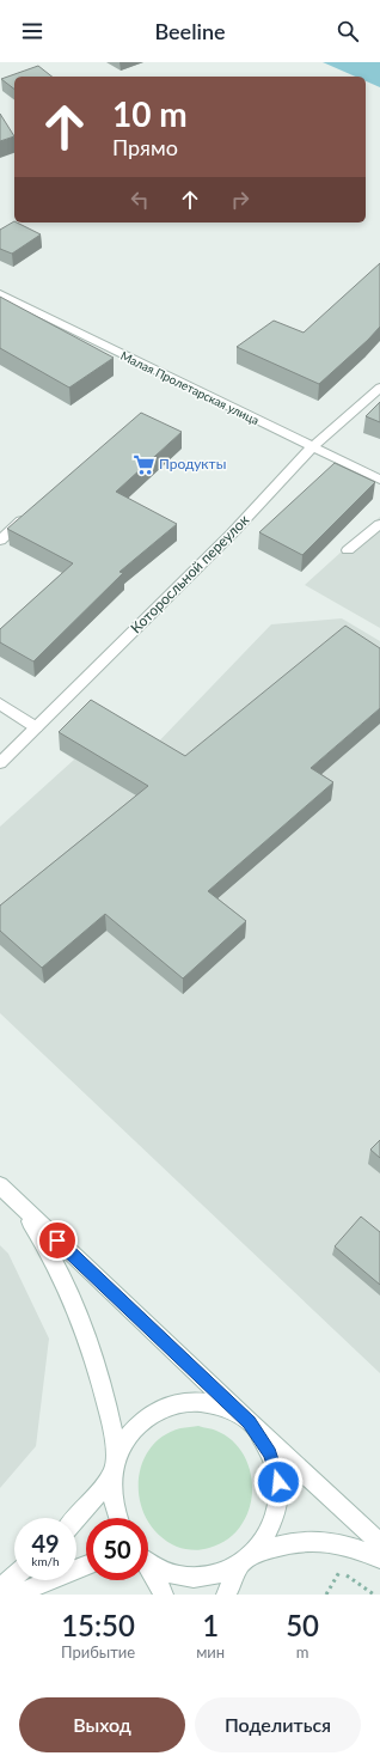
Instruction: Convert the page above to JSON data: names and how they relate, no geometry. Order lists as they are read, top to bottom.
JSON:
{
  "streets": {
    "street": ["Малая Пролетарская улица", "Которосльной переулок"]
  },
  "crossings": [
    ["Малая Пролетарская улица", "Которосльной переулок"]
  ],
  "places": {
    "supermarket": ["Продукты"]
  },
  "page": {
    "header": "Beeline",
    "turn": ["10 m", "Прямо"],
    "speed": "49 km/h",
    "limit": "50",
    "eta": [
      "15:50",
      "Прибытие",
      "1",
      "мин",
      "50",
      "m"
    ],
    "buttons": ["Выход", "Поделиться"]
  }
}
